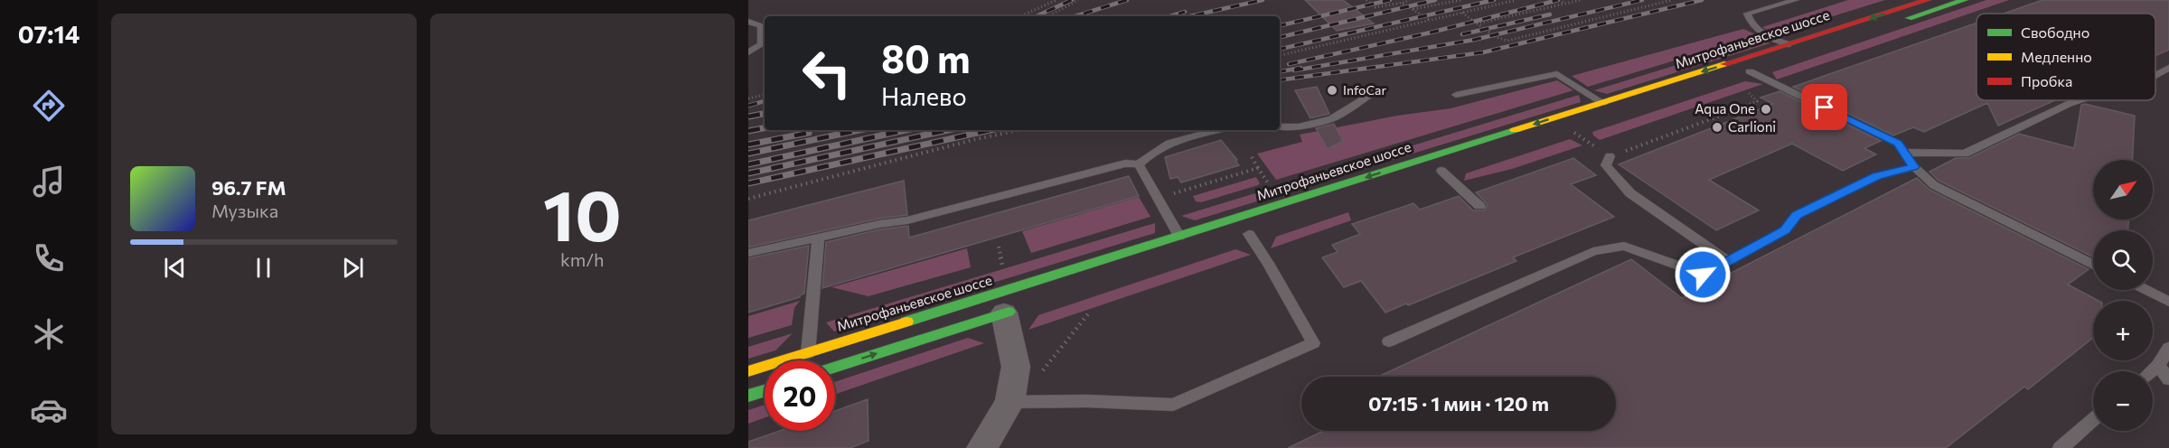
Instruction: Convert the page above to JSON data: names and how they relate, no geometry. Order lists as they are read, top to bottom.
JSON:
{
  "streets": {
    "main road": ["Митрофаньевское шоссе"]
  },
  "one_way": ["Митрофаньевское шоссе"],
  "places": ["InfoCar", "Aqua One", "Carlioni"],
  "legend": ["Свободно", "Медленно", "Пробка"],
  "north": "top right",
  "page": {
    "tabs": "07:14",
    "tile": ["10", "km/h"],
    "turn": ["80 m", "Налево"],
    "map_buttons": ["+", "−"],
    "song": ["96.7 FM", "Музыка"],
    "limit": "20",
    "trip": "07:15 · 1 мин · 120 m"
  }
}
